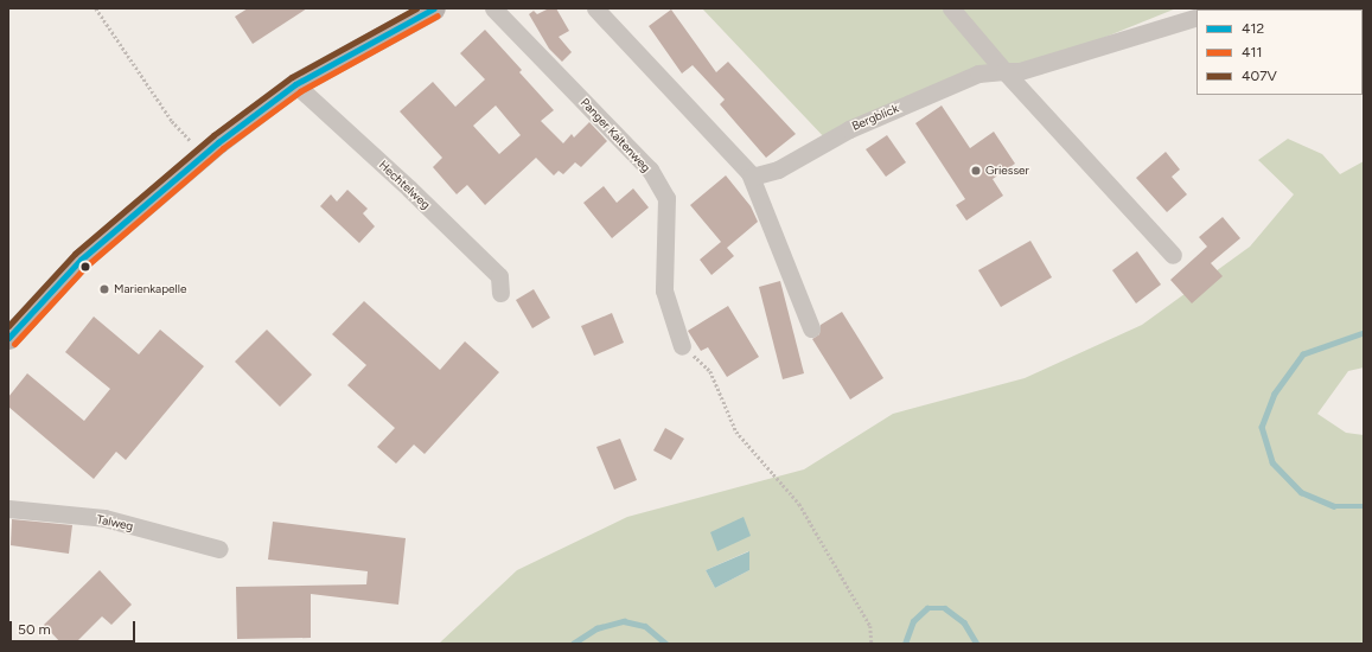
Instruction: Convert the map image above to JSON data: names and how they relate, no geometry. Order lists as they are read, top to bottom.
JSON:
{
  "streets": {
    "street": [
      "Bergblick",
      "Panger Kaltenweg",
      "Hechtelweg",
      "Talweg"
    ]
  },
  "places": ["Griesser", "Marienkapelle"],
  "lines": ["transit line 412", "transit line 407V", "transit line 411"],
  "legend": ["412", "411", "407V"],
  "scale_bar": "50 m"
}
